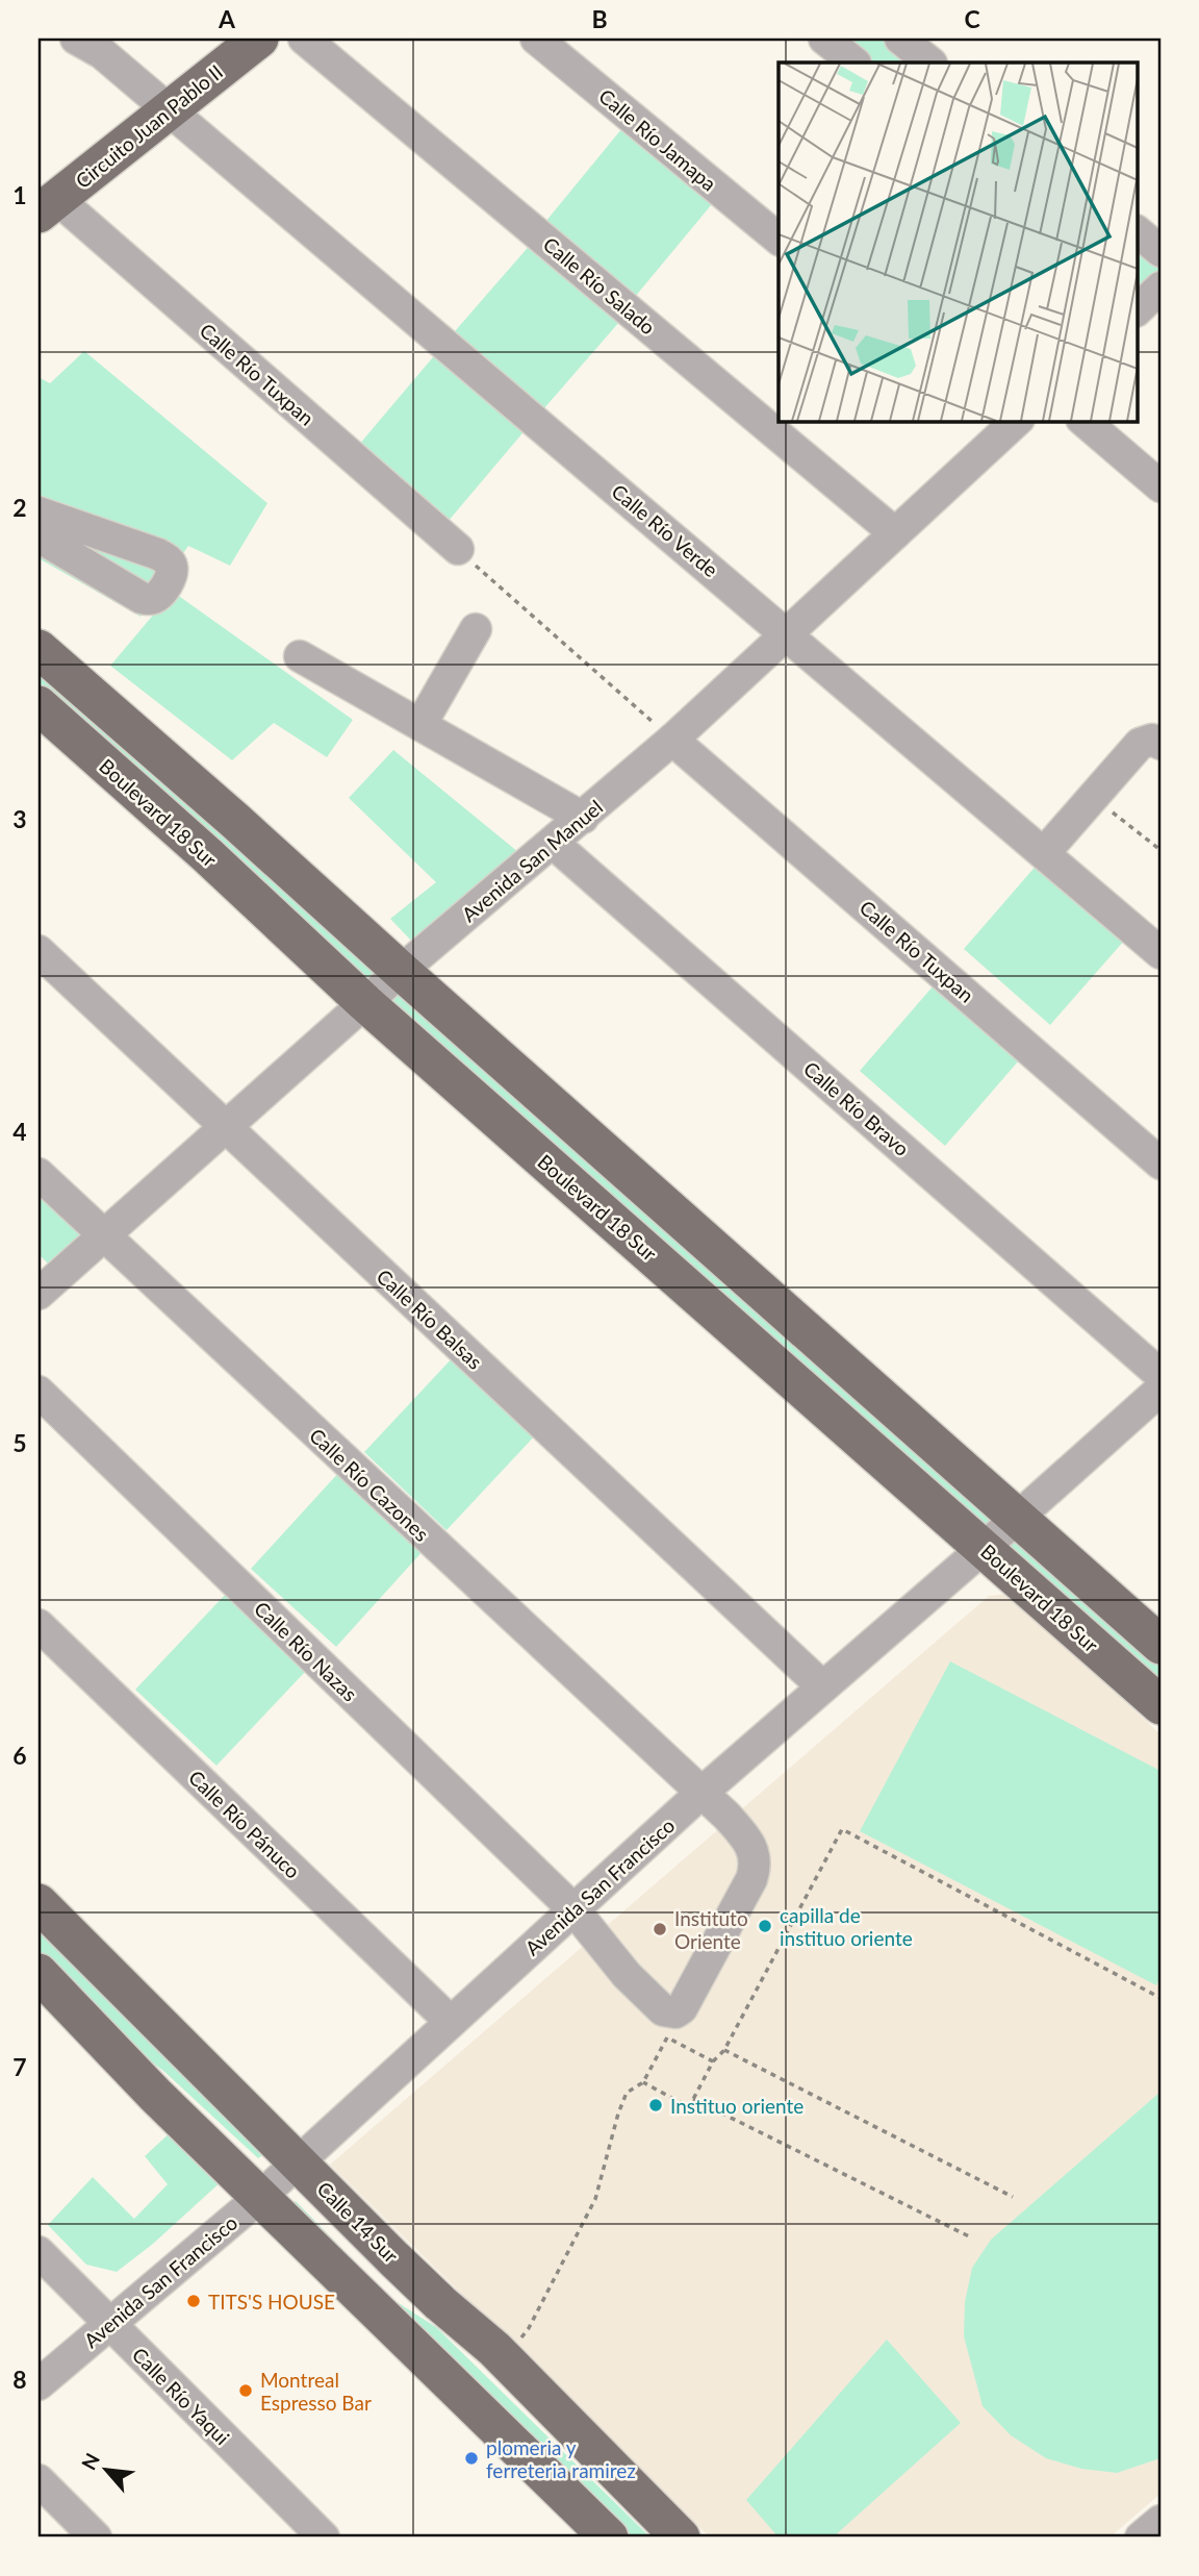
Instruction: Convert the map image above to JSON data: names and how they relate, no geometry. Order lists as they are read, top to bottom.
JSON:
{
  "streets": {
    "main road": ["Circuito Juan Pablo II", "Boulevard 18 Sur", "Calle 14 Sur"],
    "street": [
      "Calle Río Jamapa",
      "Calle Río Salado",
      "Calle Río Tuxpan",
      "Calle Río Verde",
      "Avenida San Manuel",
      "Calle Río Bravo",
      "Calle Río Balsas",
      "Calle Río Cazones",
      "Calle Río Nazas",
      "Calle Río Pánuco",
      "Avenida San Francisco",
      "Calle Río Yaqui"
    ]
  },
  "crossings": [
    ["Circuito Juan Pablo II", "Calle Río Tuxpan"],
    ["Circuito Juan Pablo II", "Calle Río Verde"],
    ["Calle Río Salado", "Avenida San Manuel"],
    ["Calle Río Tuxpan", "Avenida San Manuel"],
    ["Calle Río Verde", "Avenida San Manuel"],
    ["Boulevard 18 Sur", "Avenida San Manuel"],
    ["Boulevard 18 Sur", "Avenida San Francisco"],
    ["Avenida San Manuel", "Calle Río Bravo"],
    ["Avenida San Manuel", "Calle Río Balsas"],
    ["Avenida San Manuel", "Calle Río Cazones"],
    ["Calle Río Balsas", "Avenida San Francisco"],
    ["Calle Río Cazones", "Calle Río Nazas"],
    ["Calle Río Cazones", "Avenida San Francisco"],
    ["Calle Río Nazas", "Avenida San Francisco"],
    ["Calle Río Pánuco", "Avenida San Francisco"],
    ["Avenida San Francisco", "Calle 14 Sur"],
    ["Avenida San Francisco", "Calle Río Yaqui"]
  ],
  "places": [
    "capilla de instituo oriente",
    "Instituto Oriente",
    "Instituo oriente",
    "TITS'S HOUSE",
    "Montreal Espresso Bar",
    "plomeria y ferreteria ramirez"
  ],
  "north": "top left",
  "grid": {
    "columns": ["A", "B", "C"],
    "rows": [
      "1",
      "2",
      "3",
      "4",
      "5",
      "6",
      "7",
      "8"
    ]
  }
}
